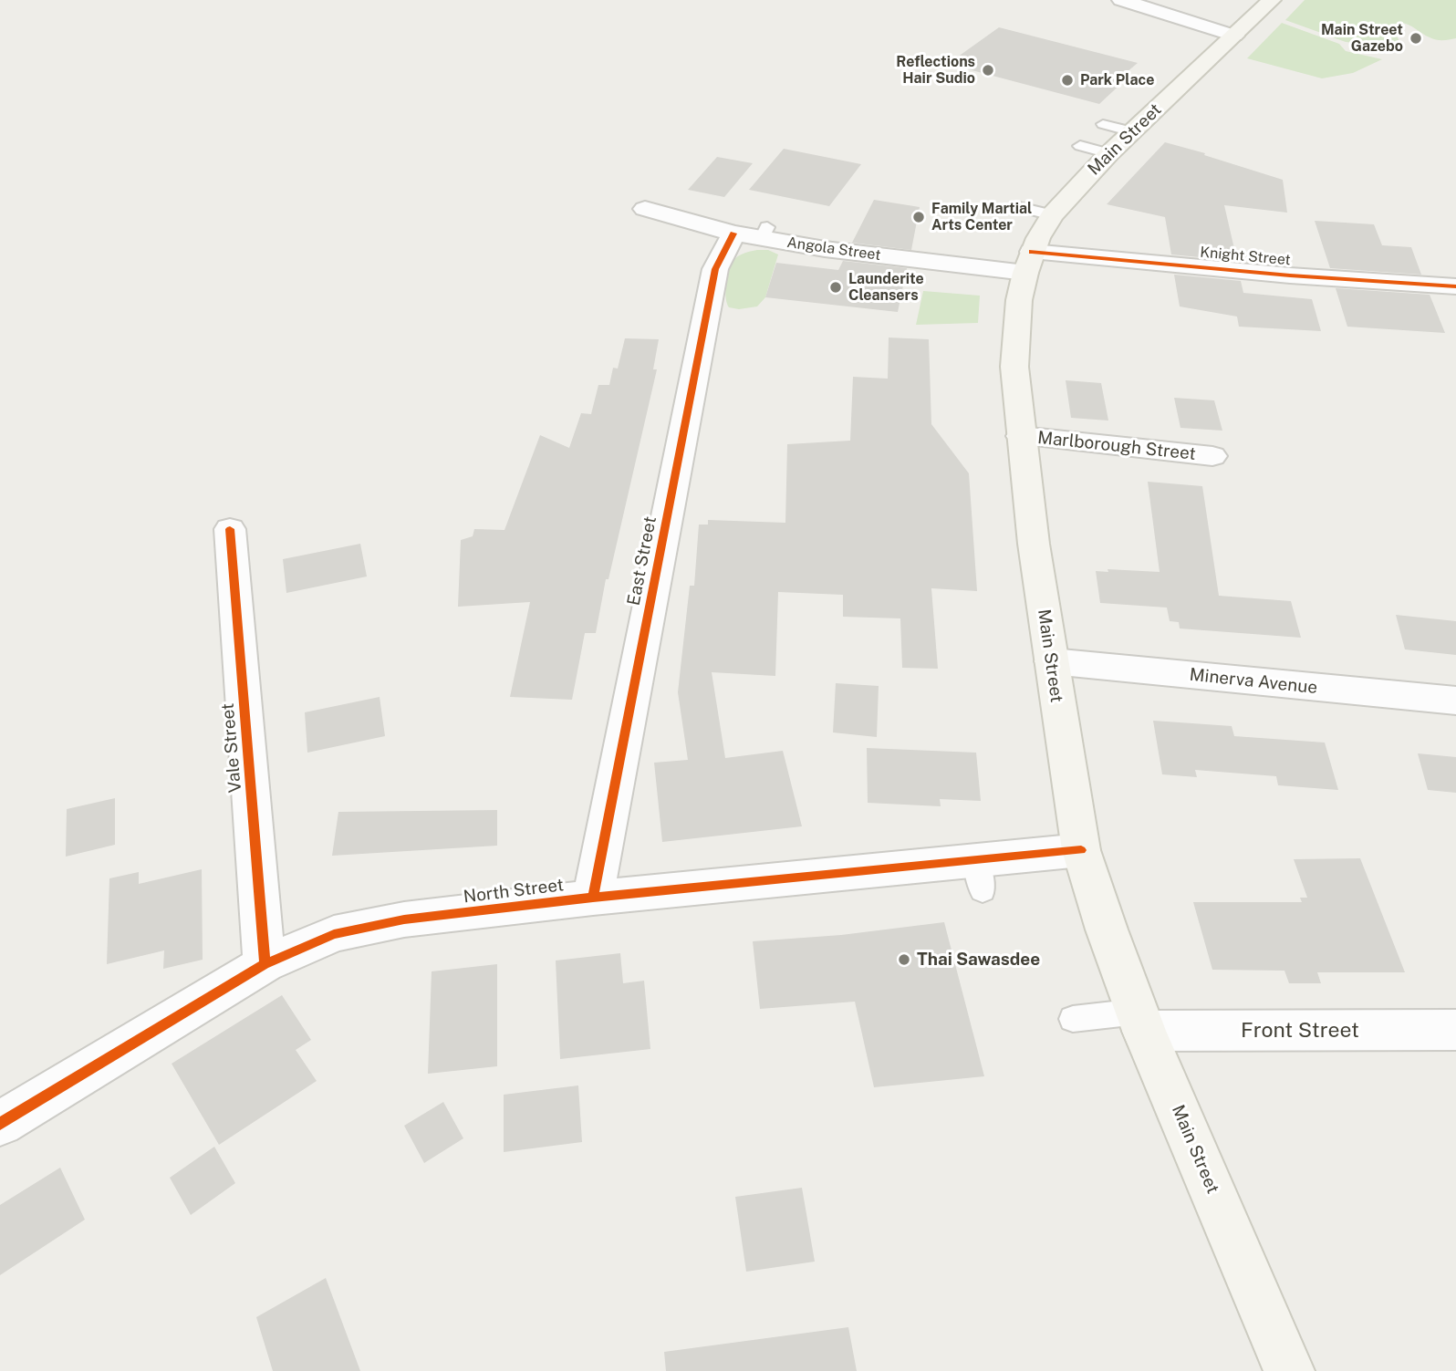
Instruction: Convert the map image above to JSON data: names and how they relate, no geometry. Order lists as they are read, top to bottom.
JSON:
{
  "streets": {
    "main road": ["Main Street"],
    "street": [
      "Angola Street",
      "Knight Street",
      "Marlborough Street",
      "East Street",
      "Minerva Avenue",
      "Vale Street",
      "North Street",
      "Front Street"
    ]
  },
  "crossings": [
    ["Main Street", "Angola Street"],
    ["Main Street", "Knight Street"],
    ["Main Street", "Marlborough Street"],
    ["Main Street", "Minerva Avenue"],
    ["Main Street", "North Street"],
    ["Main Street", "Front Street"],
    ["Angola Street", "Knight Street"],
    ["Angola Street", "East Street"],
    ["East Street", "North Street"],
    ["Vale Street", "North Street"]
  ],
  "places": [
    "Main Street Gazebo",
    "Reflections Hair Sudio",
    "Park Place",
    "Family Martial Arts Center",
    "Launderite Cleansers",
    "Thai Sawasdee"
  ]
}
